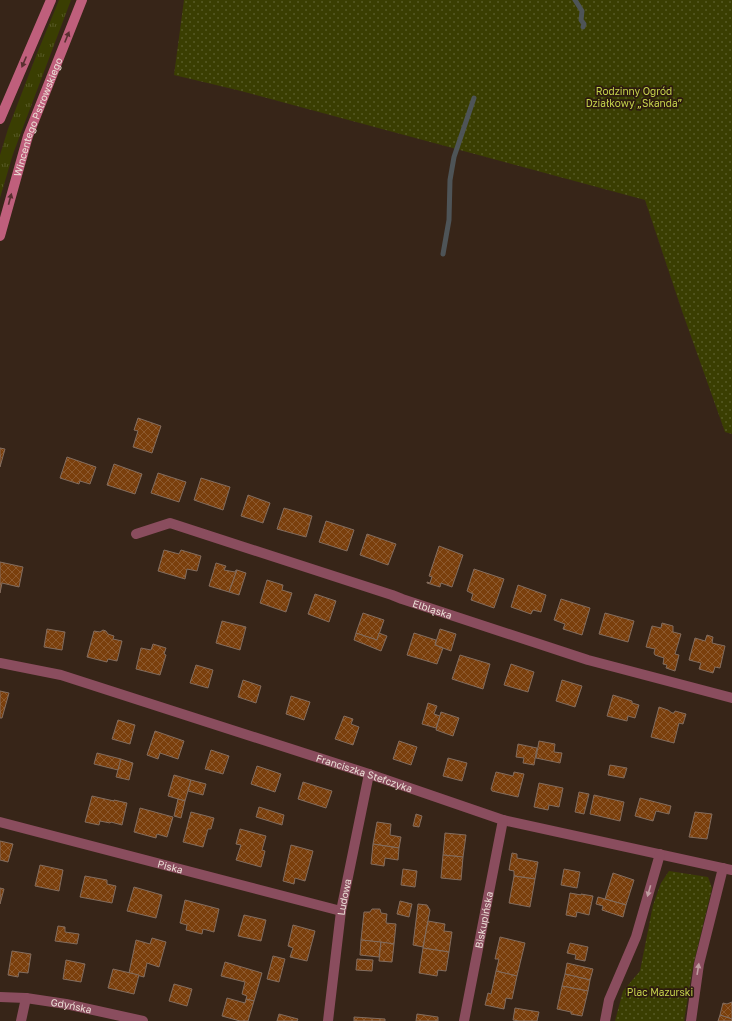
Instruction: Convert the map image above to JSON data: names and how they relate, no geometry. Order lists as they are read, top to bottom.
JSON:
{
  "streets": {
    "main road": ["Wincentego Pstrowskiego"],
    "street": [
      "Elbląska",
      "Franciszka Stefczyka",
      "Piska",
      "Ludowa",
      "Biskupińska",
      "Gdyńska"
    ]
  },
  "crossings": [
    ["Franciszka Stefczyka", "Ludowa"],
    ["Franciszka Stefczyka", "Biskupińska"],
    ["Piska", "Ludowa"]
  ],
  "parks": ["Rodzinny Ogród Działkowy „Skanda”", "Plac Mazurski"]
}
